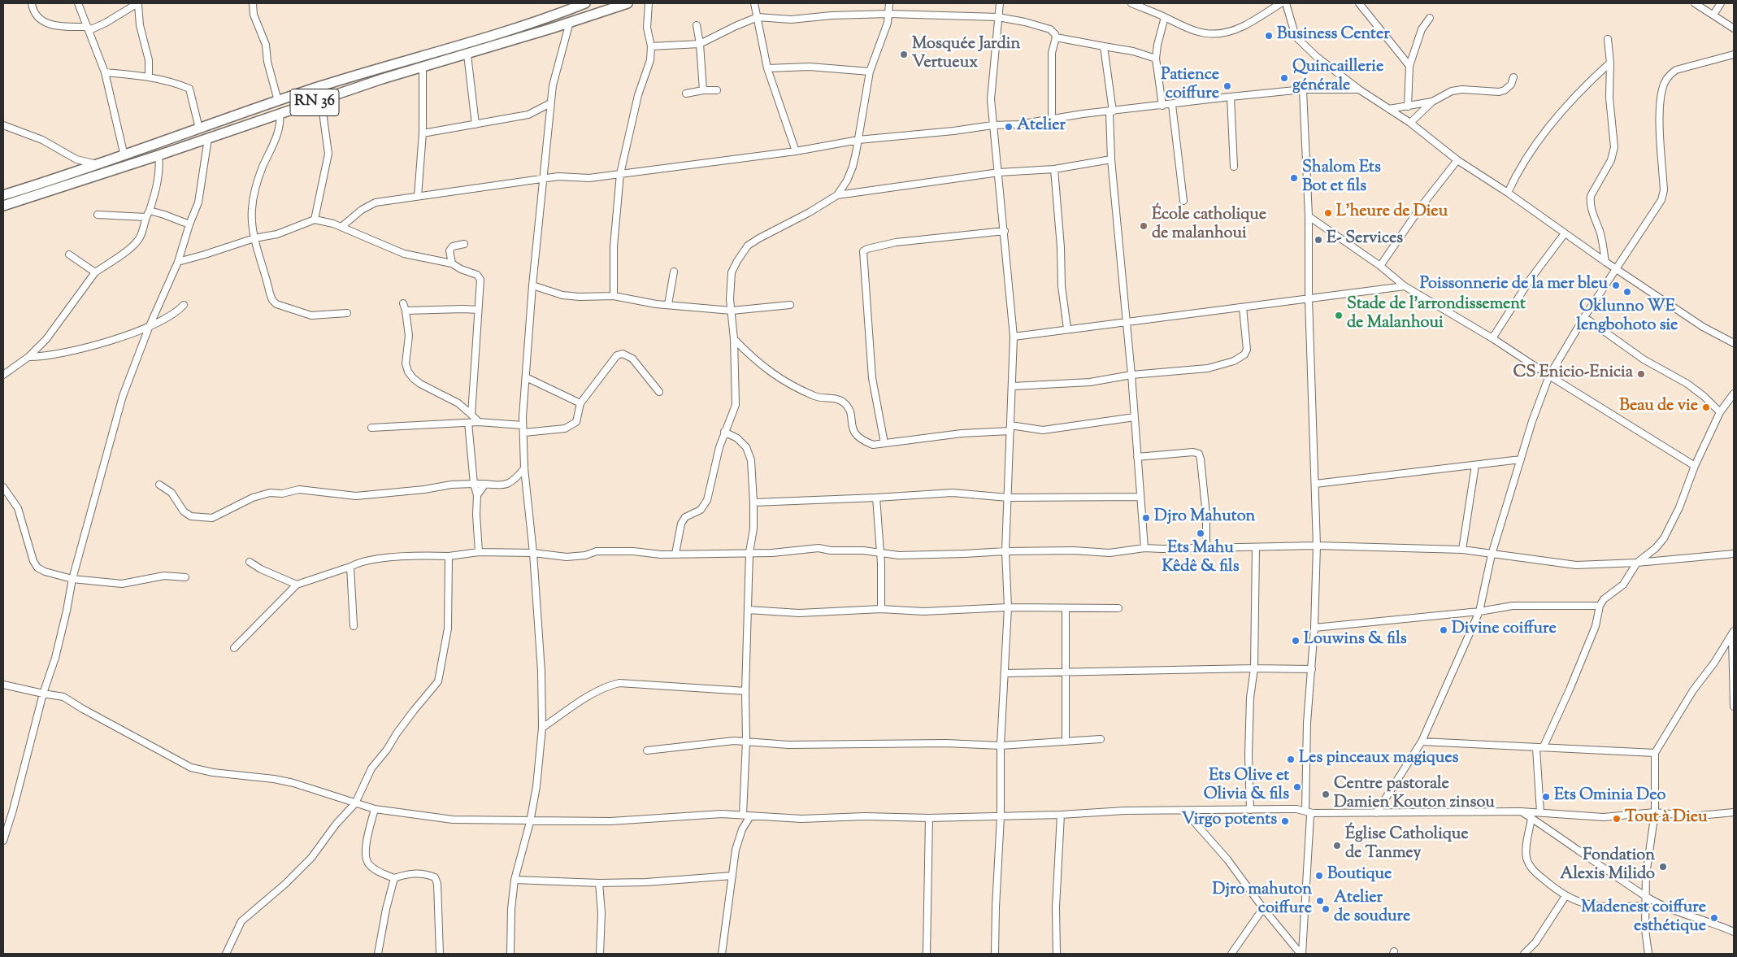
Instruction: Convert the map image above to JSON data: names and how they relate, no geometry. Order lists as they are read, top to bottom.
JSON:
{
  "streets": {
    "main road": ["RN 36"]
  },
  "places": [
    "Business Center",
    "Mosquée Jardin Vertueux",
    "Quincaillerie générale",
    "Patience coiffure",
    "Atelier",
    "Shalom Ets Bot et fils",
    "L'heure de Dieu",
    "École catholique de malanhoui",
    "E- Services",
    "Poissonnerie de la mer bleu",
    "Oklunno WE lengbohoto sie",
    "Stade de l'arrondissement de Malanhoui",
    "CS Enicio-Enicia",
    "Beau de vie",
    "Djro Mahuton",
    "Ets Mahu Kêdê & fils",
    "Divine coiffure",
    "Louwins & fils",
    "Les pinceaux magiques",
    "Ets Olive et Olivia & fils",
    "Centre pastorale Damien Kouton zinsou",
    "Ets Ominia Deo",
    "Tout à Dieu",
    "Virgo potents",
    "Église Catholique de Tanmey",
    "Fondation Alexis Milido",
    "Boutique",
    "Djro mahuton coiffure",
    "Atelier de soudure",
    "Madenest coiffure esthétique"
  ]
}
